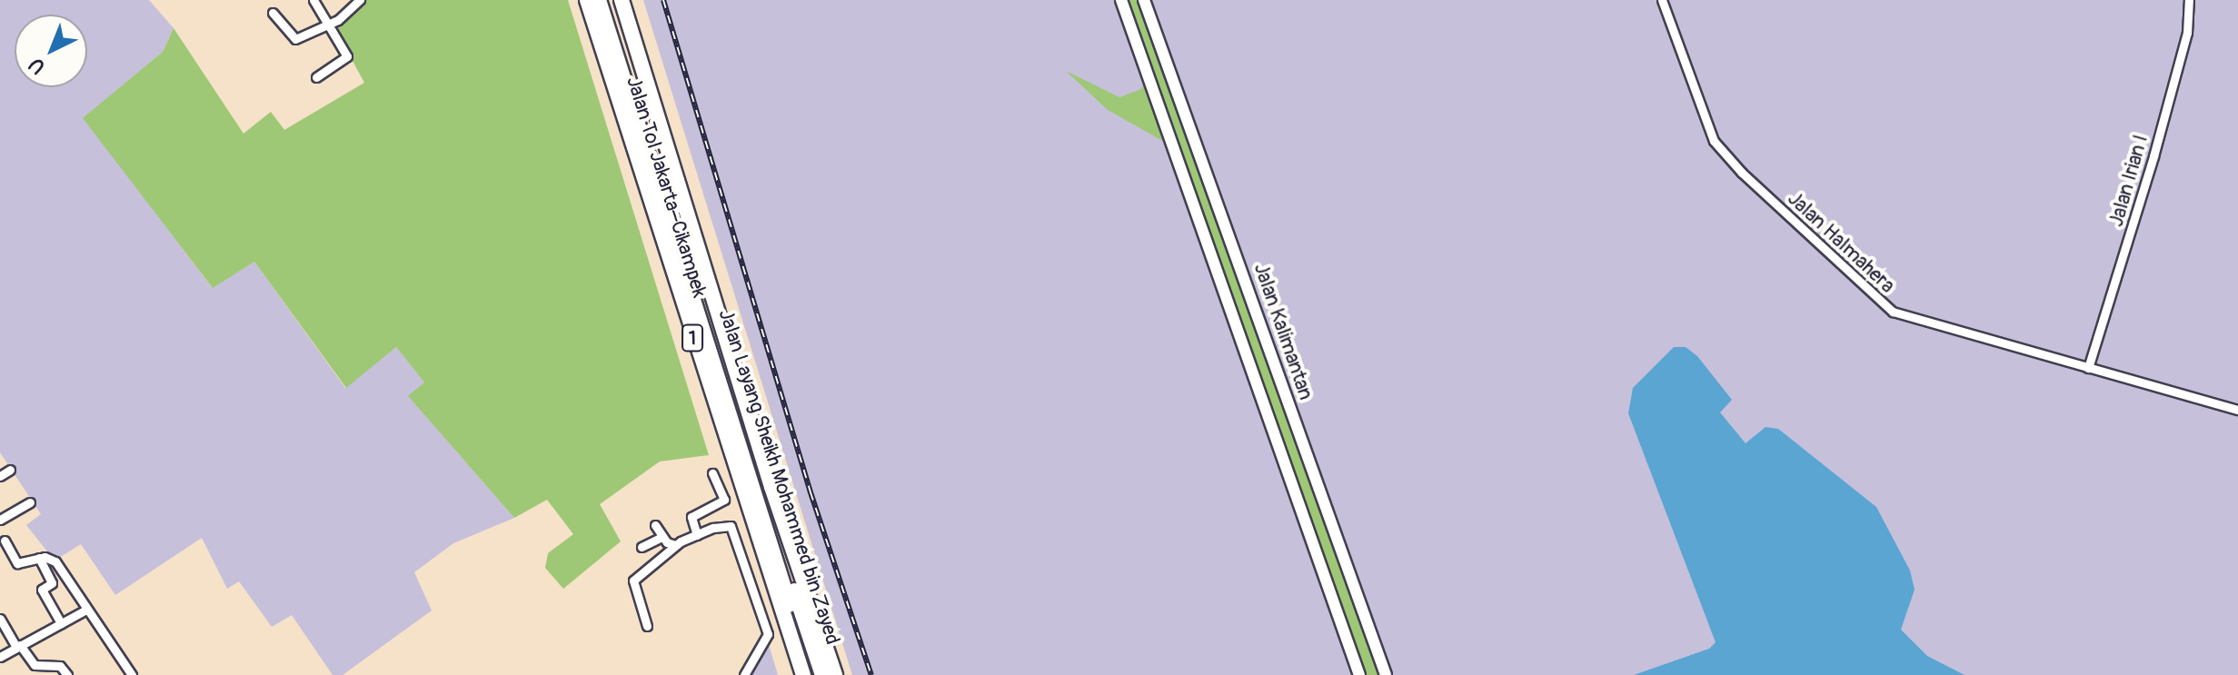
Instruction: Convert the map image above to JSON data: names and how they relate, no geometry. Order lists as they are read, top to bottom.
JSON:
{
  "streets": {
    "highway": ["Jalan Tol Jakarta–Cikampek", "1", "Jalan Layang Sheikh Mohammed bin Zayed"],
    "street": ["Jalan Irian I", "Jalan Halmahera", "Jalan Kalimantan"]
  },
  "crossings": [
    ["Jalan Irian I", "Jalan Halmahera"]
  ],
  "north": "bottom left"
}
